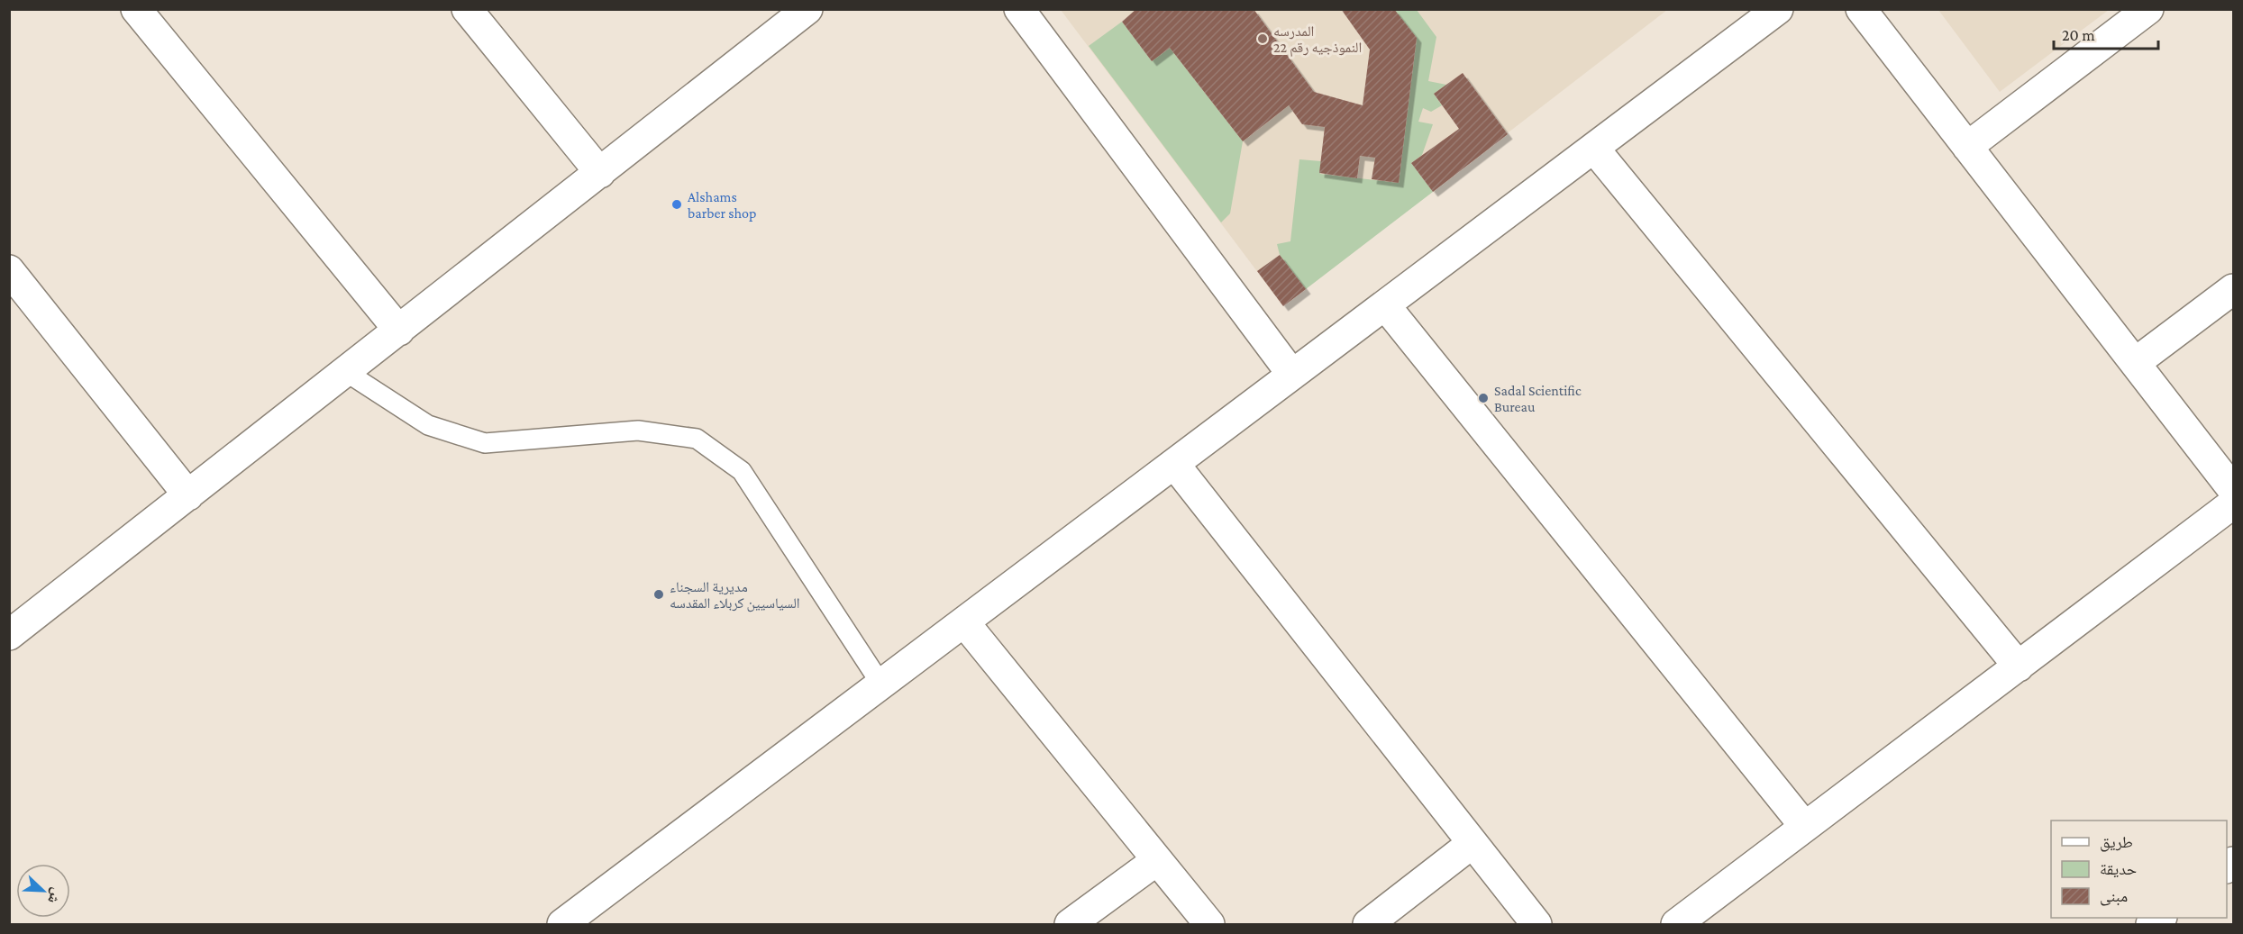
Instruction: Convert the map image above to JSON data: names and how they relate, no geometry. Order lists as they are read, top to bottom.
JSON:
{
  "places": [
    "المدرسه النموذجيه رقم 22",
    "Alshams barber shop",
    "Sadal Scientific Bureau",
    "مديرية السجناء السياسيين كربلاء المقدسه"
  ],
  "legend": ["طريق", "حديقة", "مبنى"],
  "scale_bar": "20 m",
  "north": "bottom right"
}
